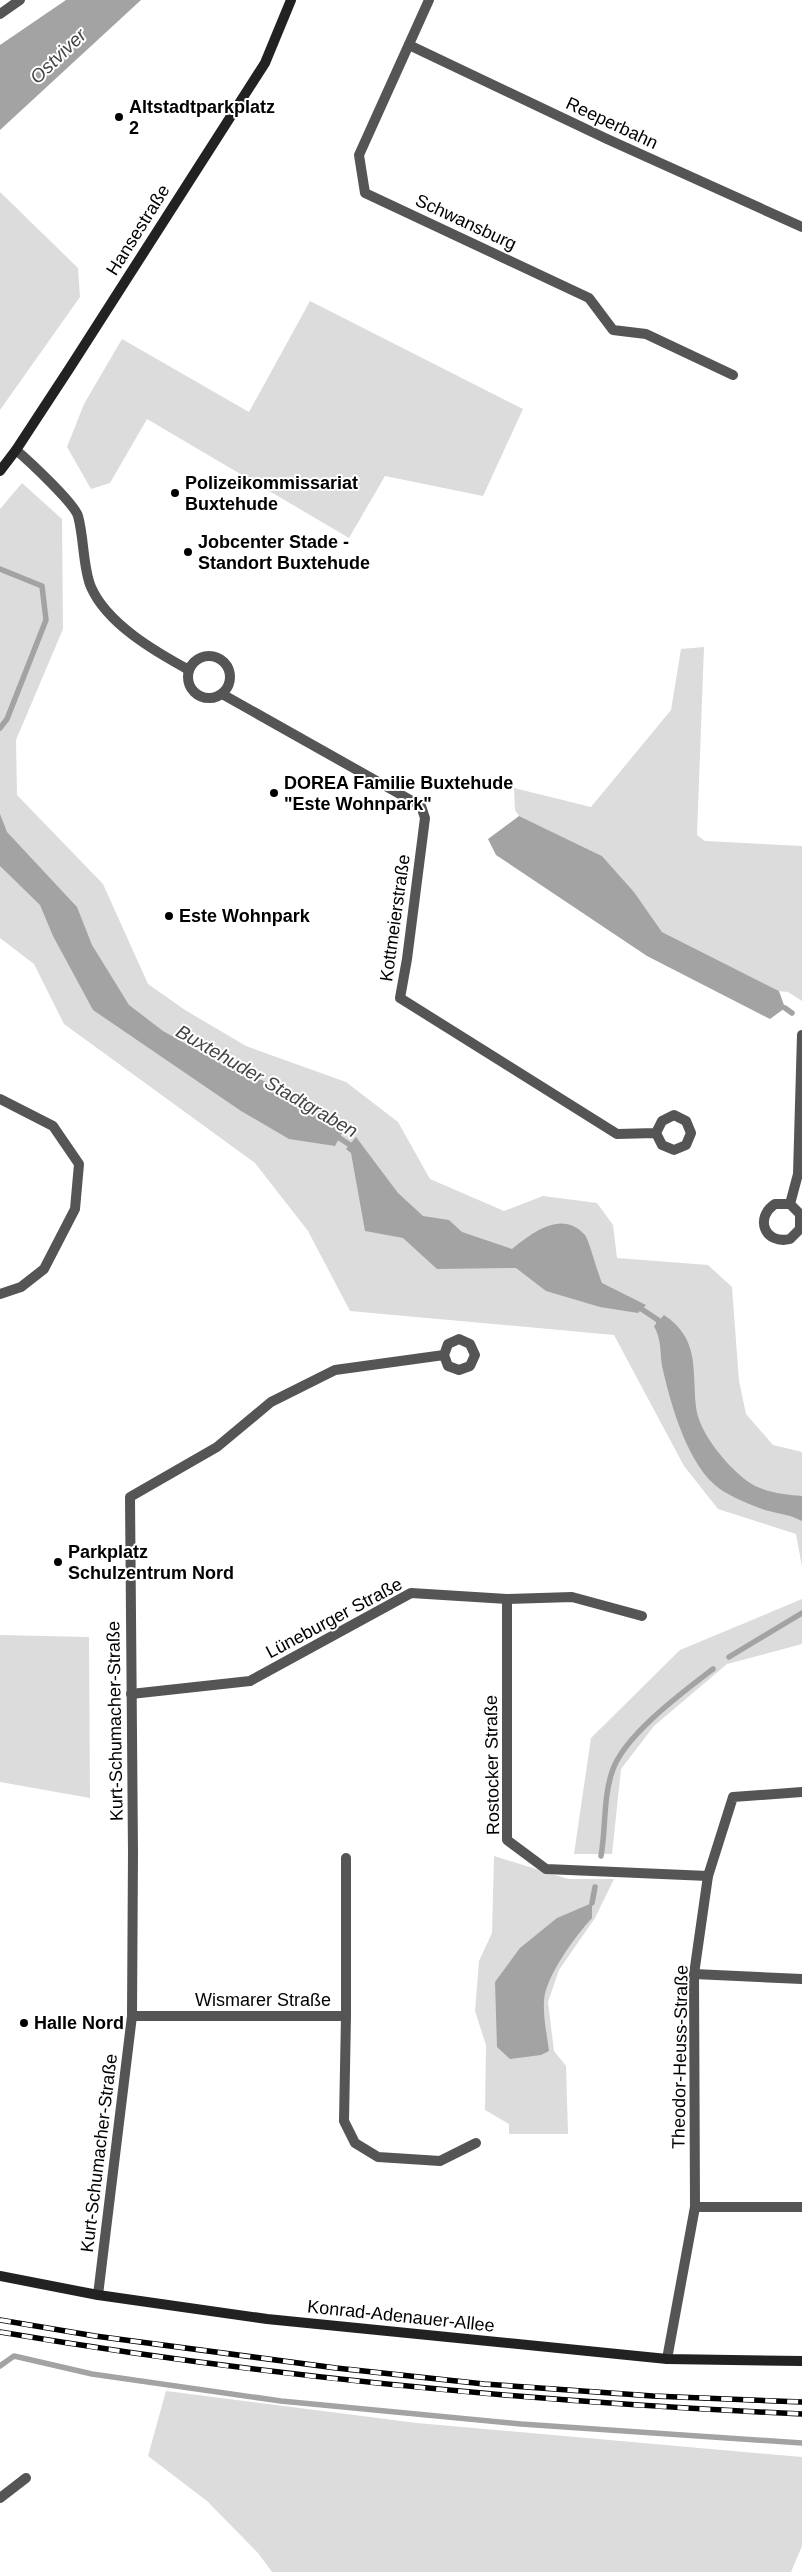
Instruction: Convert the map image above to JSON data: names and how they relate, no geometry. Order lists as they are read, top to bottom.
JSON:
{
  "streets": {
    "street": [
      "Reeperbahn",
      "Schwansburg",
      "Hansestraße",
      "Kottmeierstraße",
      "Lüneburger Straße",
      "Kurt-Schumacher-Straße",
      "Rostocker Straße",
      "Wismarer Straße",
      "Theodor-Heuss-Straße",
      "Konrad-Adenauer-Allee"
    ]
  },
  "crossings": [
    ["Reeperbahn", "Schwansburg"],
    ["Lüneburger Straße", "Kurt-Schumacher-Straße"],
    ["Lüneburger Straße", "Rostocker Straße"],
    ["Kurt-Schumacher-Straße", "Wismarer Straße"],
    ["Kurt-Schumacher-Straße", "Konrad-Adenauer-Allee"],
    ["Rostocker Straße", "Theodor-Heuss-Straße"],
    ["Theodor-Heuss-Straße", "Konrad-Adenauer-Allee"]
  ],
  "water": ["Ostviver", "Buxtehuder Stadtgraben"],
  "places": [
    "Altstadtparkplatz 2",
    "Polizeikommissariat Buxtehude",
    "Jobcenter Stade - Standort Buxtehude",
    "DOREA Familie Buxtehude \"Este Wohnpark\"",
    "Este Wohnpark",
    "Parkplatz Schulzentrum Nord",
    "Halle Nord"
  ]
}
